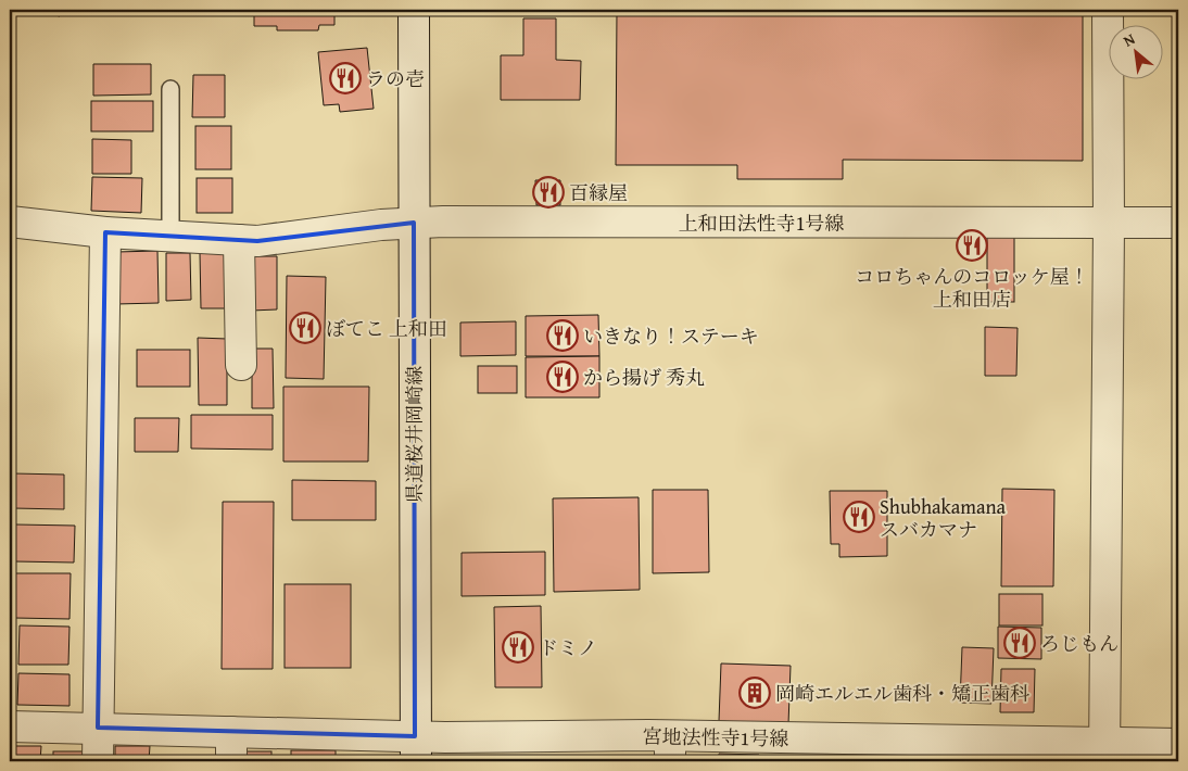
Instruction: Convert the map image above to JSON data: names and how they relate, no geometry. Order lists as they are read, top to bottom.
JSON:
{
  "streets": {
    "street": ["上和田法性寺1号線", "県道桜井岡崎線", "宮地法性寺1号線"]
  },
  "crossings": [
    ["上和田法性寺1号線", "県道桜井岡崎線"],
    ["県道桜井岡崎線", "宮地法性寺1号線"]
  ],
  "places": {
    "restaurant": [
      "ラの壱",
      "百縁屋",
      "コロちゃんのコロッケ屋！ 上和田店",
      "ぼてこ 上和田",
      "いきなり！ステーキ",
      "から揚げ 秀丸",
      "Shubhakamana スバカマナ",
      "ろじもん",
      "ドミノ"
    ],
    "building": ["岡崎エルエル歯科・矯正歯科"]
  },
  "north": "top left"
}
